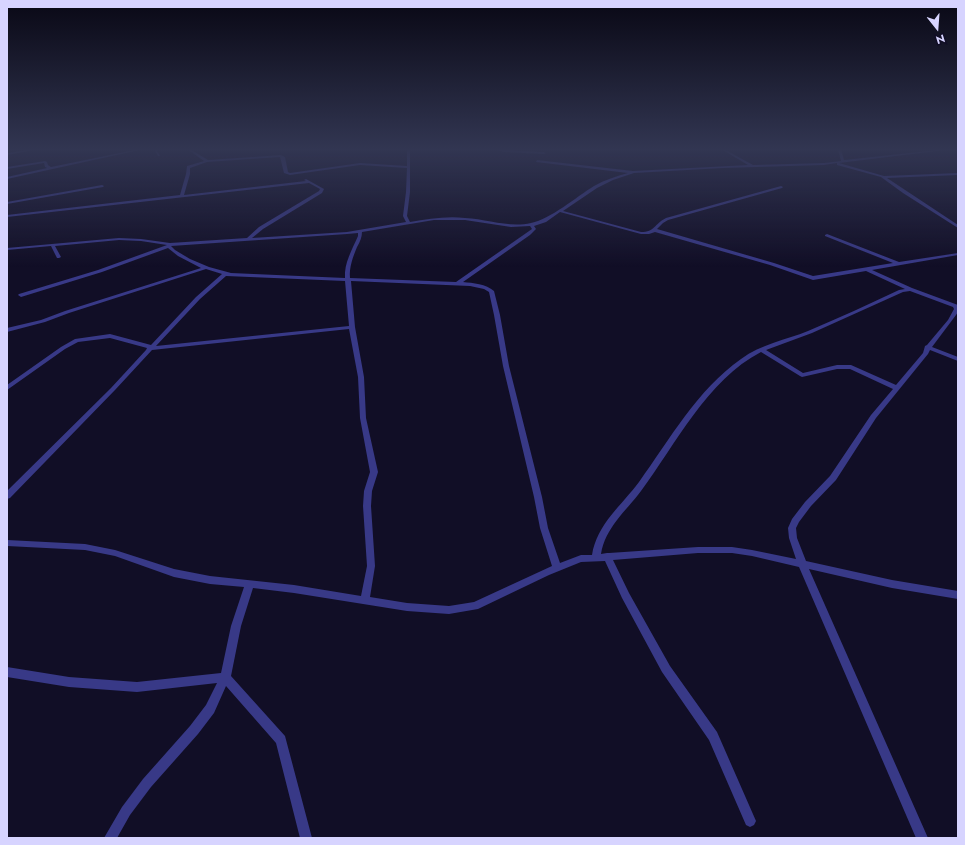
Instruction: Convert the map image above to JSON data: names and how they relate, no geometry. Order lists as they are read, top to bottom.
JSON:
{
  "north": "bottom"
}
